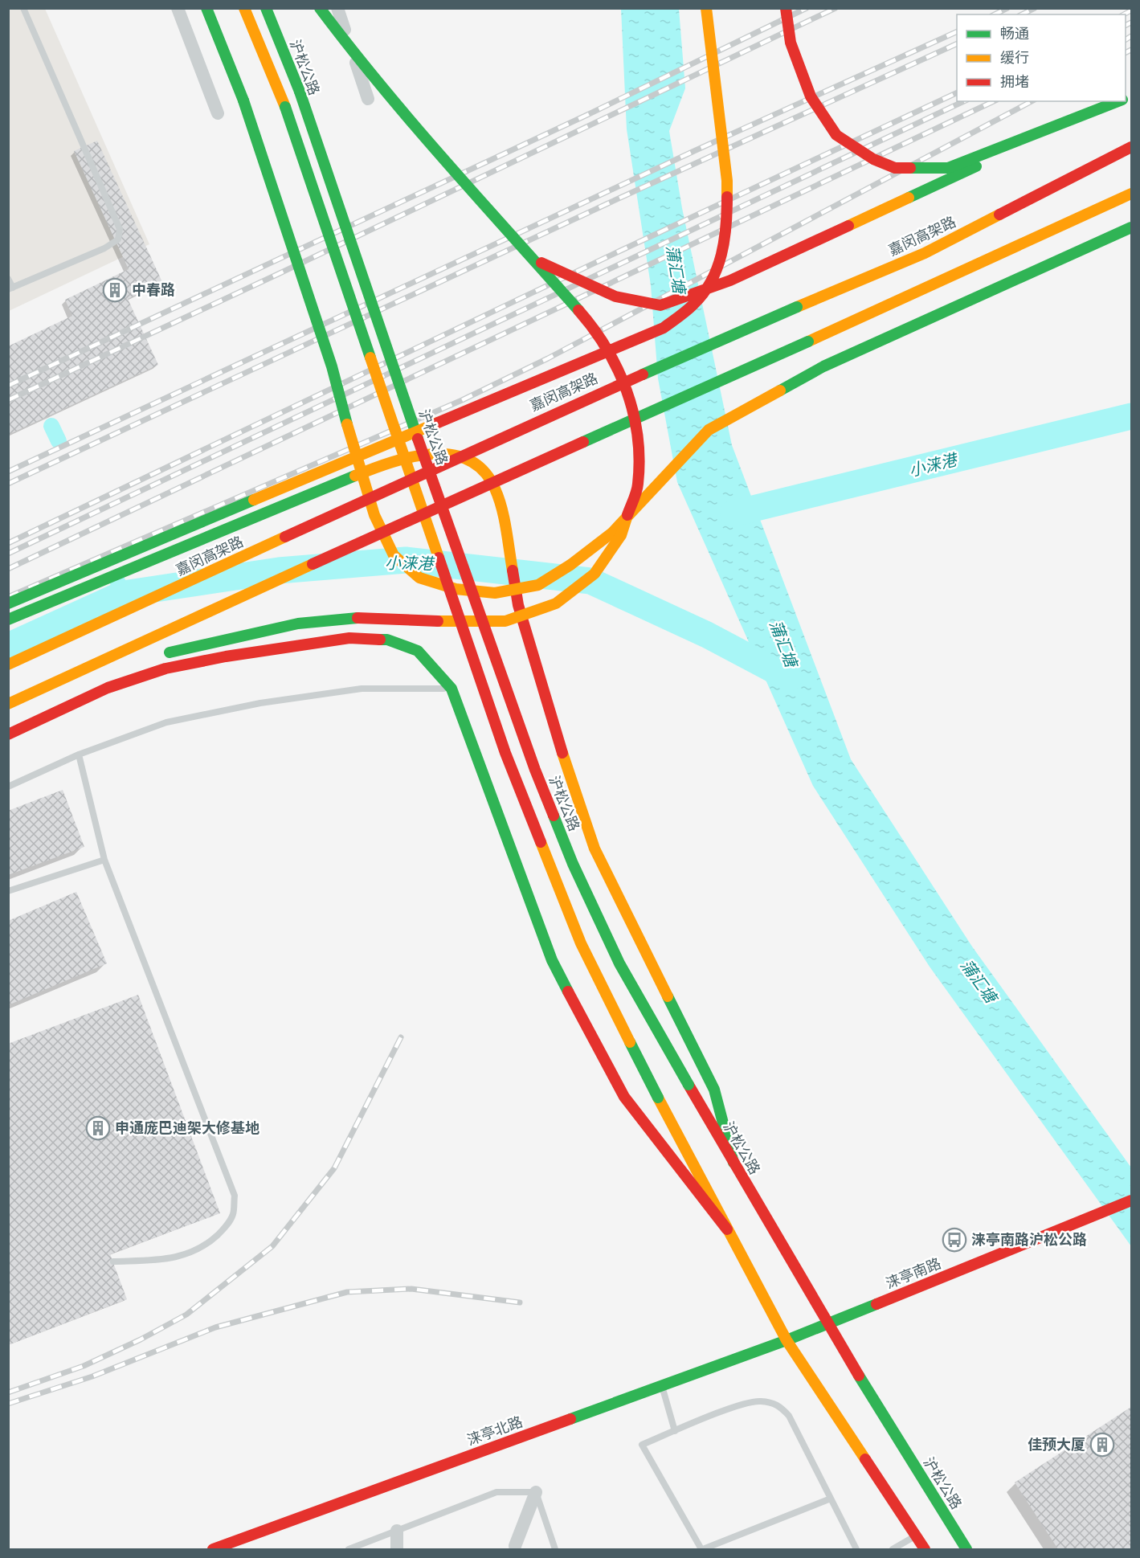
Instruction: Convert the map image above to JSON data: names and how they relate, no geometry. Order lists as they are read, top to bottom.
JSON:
{
  "streets": {
    "main road": [
      "沪松公路",
      "嘉闵高架路",
      "涞亭南路",
      "涞亭北路"
    ]
  },
  "crossings": [
    ["沪松公路", "涞亭南路"],
    ["涞亭南路", "涞亭北路"]
  ],
  "water": ["蒲汇塘", "小涞港"],
  "places": {
    "building": ["中春路", "申通庞巴迪架大修基地", "佳预大厦"],
    "bus stop": ["涞亭南路沪松公路"]
  },
  "legend": ["畅通", "缓行", "拥堵"]
}
